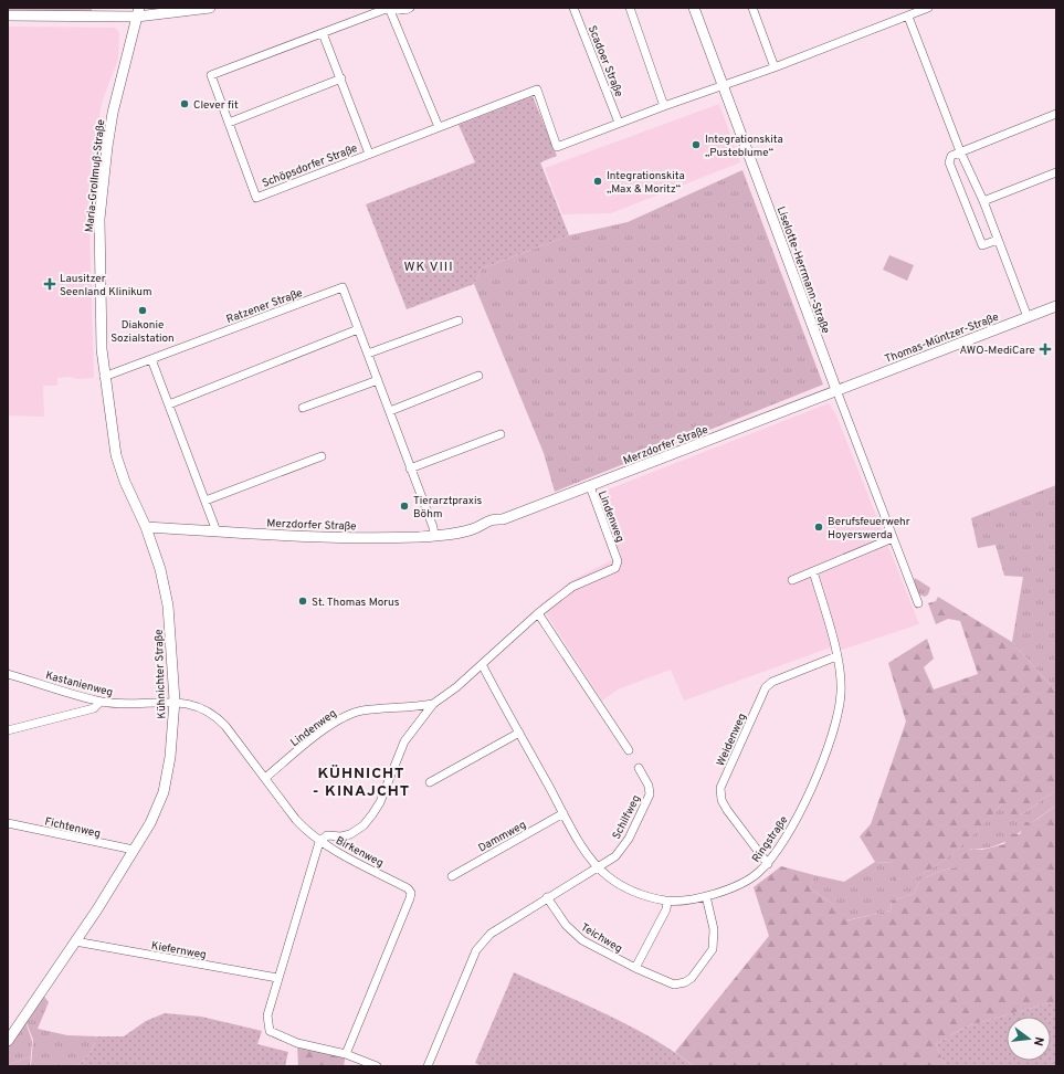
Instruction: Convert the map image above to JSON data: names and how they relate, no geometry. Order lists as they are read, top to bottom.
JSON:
{
  "streets": {
    "street": [
      "Scadoer Straße",
      "Schöpsdorfer Straße",
      "Maria-Grollmuß-Straße",
      "Liselotte-Herrmann-Straße",
      "Ratzener Straße",
      "Thomas-Müntzer-Straße",
      "Merzdorfer Straße",
      "Lindenweg",
      "Kühnichter Straße",
      "Kastanienweg",
      "Weidenweg",
      "Schilfweg",
      "Fichtenweg",
      "Dammweg",
      "Ringstraße",
      "Birkenweg",
      "Teichweg",
      "Kiefernweg"
    ]
  },
  "crossings": [
    ["Scadoer Straße", "Schöpsdorfer Straße"],
    ["Maria-Grollmuß-Straße", "Ratzener Straße"],
    ["Maria-Grollmuß-Straße", "Kühnichter Straße"],
    ["Liselotte-Herrmann-Straße", "Thomas-Müntzer-Straße"],
    ["Liselotte-Herrmann-Straße", "Merzdorfer Straße"],
    ["Ratzener Straße", "Merzdorfer Straße"],
    ["Ratzener Straße", "Kühnichter Straße"],
    ["Thomas-Müntzer-Straße", "Merzdorfer Straße"],
    ["Merzdorfer Straße", "Lindenweg"],
    ["Merzdorfer Straße", "Kühnichter Straße"],
    ["Lindenweg", "Ringstraße"],
    ["Lindenweg", "Birkenweg"],
    ["Kühnichter Straße", "Kastanienweg"],
    ["Kühnichter Straße", "Fichtenweg"],
    ["Kühnichter Straße", "Kiefernweg"],
    ["Weidenweg", "Ringstraße"],
    ["Schilfweg", "Ringstraße"],
    ["Dammweg", "Ringstraße"],
    ["Ringstraße", "Teichweg"],
    ["Birkenweg", "Kiefernweg"]
  ],
  "districts": ["WK VIII", "KÜHNICHT - KINAJCHT"],
  "places": {
    "other": [
      "Clever fit",
      "Integrationskita „Pusteblume“",
      "Integrationskita „Max & Moritz“",
      "Diakonie Sozialstation",
      "Tierarztpraxis Böhm",
      "Berufsfeuerwehr Hoyerswerda",
      "St. Thomas Morus"
    ],
    "health": ["Lausitzer Seenland Klinikum", "AWO-MediCare"]
  },
  "north": "right"
}
